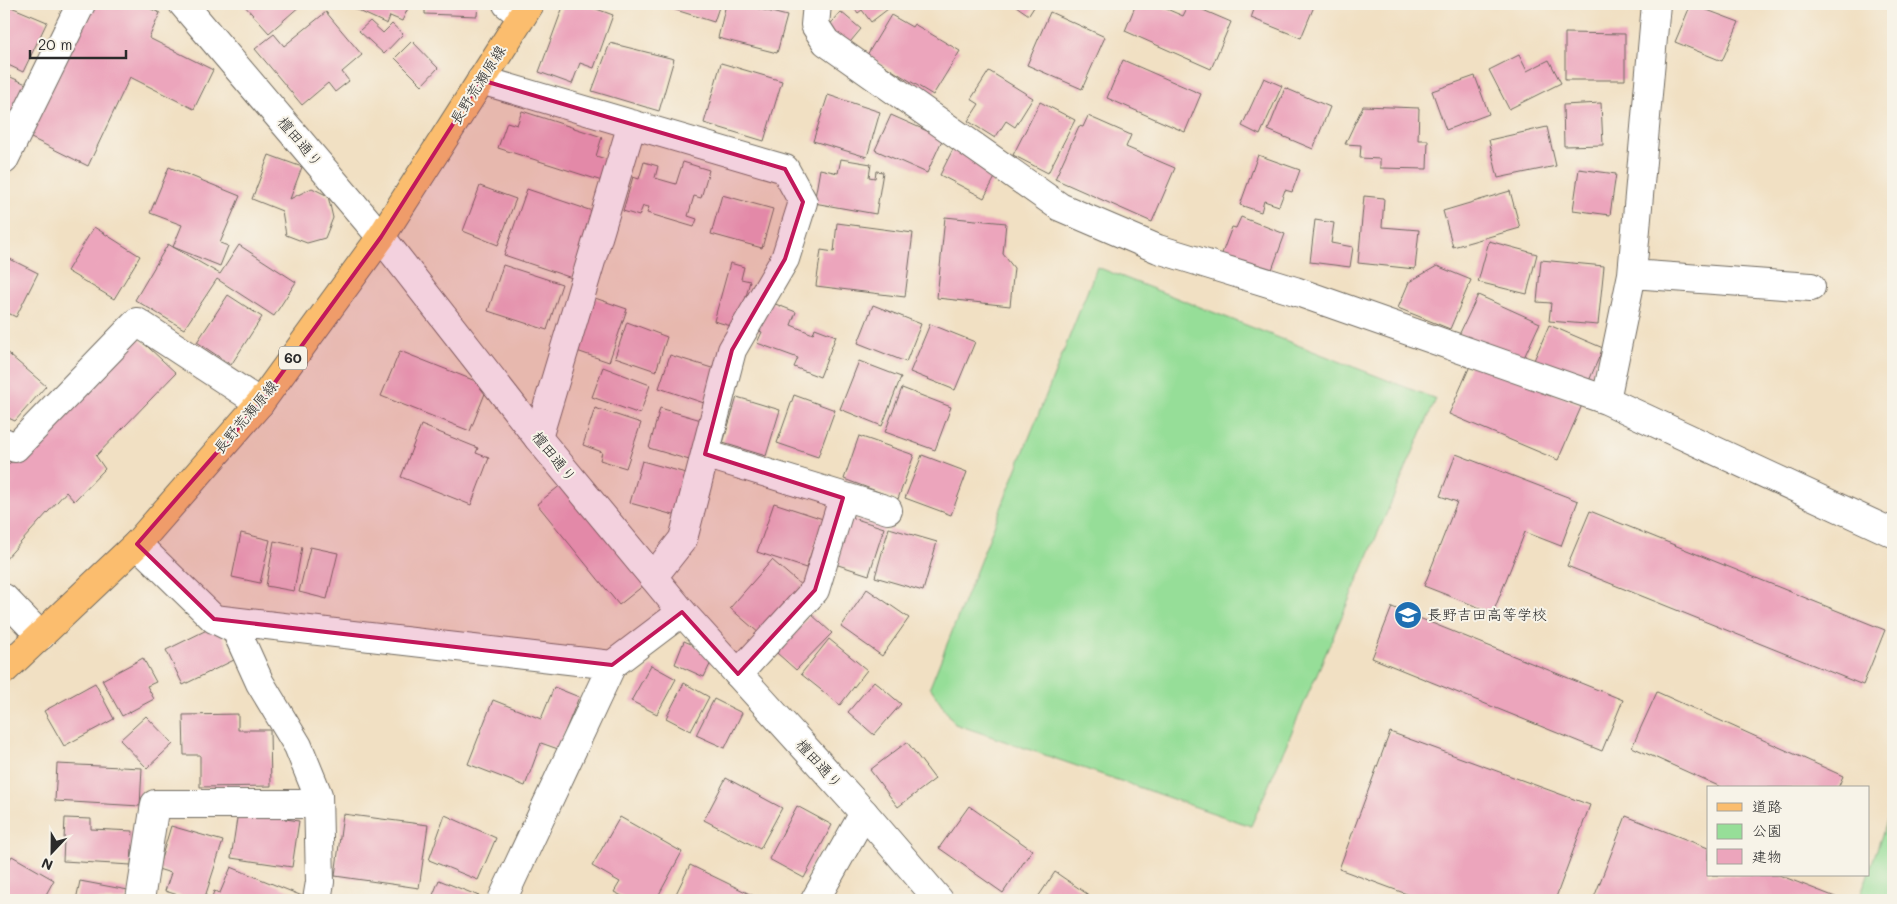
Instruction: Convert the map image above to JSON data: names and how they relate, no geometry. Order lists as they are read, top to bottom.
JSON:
{
  "streets": {
    "main road": ["長野荒瀬原線", "60"],
    "street": ["檀田通り"]
  },
  "crossings": [
    ["長野荒瀬原線", "檀田通り"]
  ],
  "places": {
    "school or university": ["長野吉田高等学校"]
  },
  "legend": ["道路", "公園", "建物"],
  "scale_bar": "20 m",
  "north": "bottom"
}
